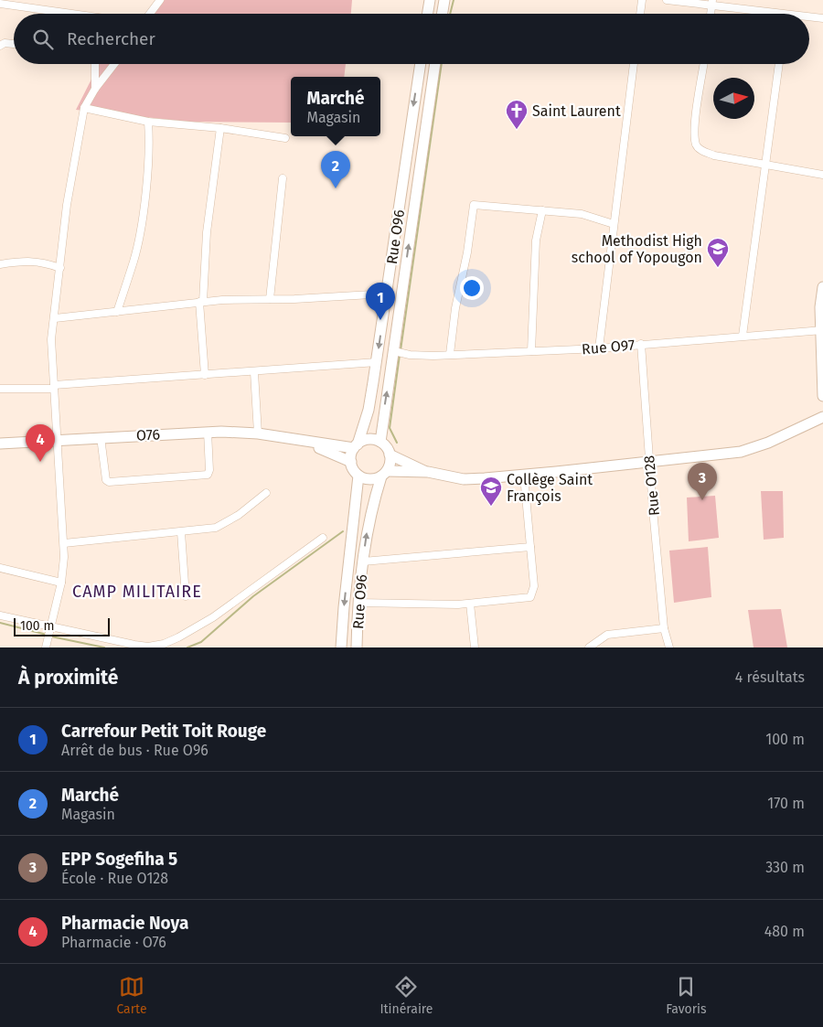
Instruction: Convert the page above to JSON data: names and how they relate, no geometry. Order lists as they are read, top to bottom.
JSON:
{
  "streets": {
    "main road": ["Rue O96", "O76"],
    "street": ["Rue O97", "Rue O128"]
  },
  "crossings": [
    ["Rue O96", "Rue O97"],
    ["Rue O97", "Rue O128"]
  ],
  "districts": ["CAMP MILITAIRE"],
  "places": {
    "church": ["Saint Laurent"],
    "school or university": ["Methodist High school of Yopougon", "Collège Saint François"]
  },
  "scale_bar": "100 m",
  "north": "right",
  "page": {
    "search": "Rechercher",
    "popup": ["Marché", "Magasin"],
    "pins": [
      "2",
      "1",
      "4",
      "3"
    ],
    "scale": "100 m",
    "heading": ["À proximité", "4 résultats"],
    "list": [
      {
        "mark": "1",
        "name": "Carrefour Petit Toit Rouge",
        "note": "Arrêt de bus · Rue O96",
        "value": "100 m"
      },
      {
        "mark": "2",
        "name": "Marché",
        "note": "Magasin",
        "value": "170 m"
      },
      {
        "mark": "3",
        "name": "EPP Sogefiha 5",
        "note": "École · Rue O128",
        "value": "330 m"
      },
      {
        "mark": "4",
        "name": "Pharmacie Noya",
        "note": "Pharmacie · O76",
        "value": "480 m"
      }
    ],
    "nav": ["Carte", "Itinéraire", "Favoris"]
  }
}
